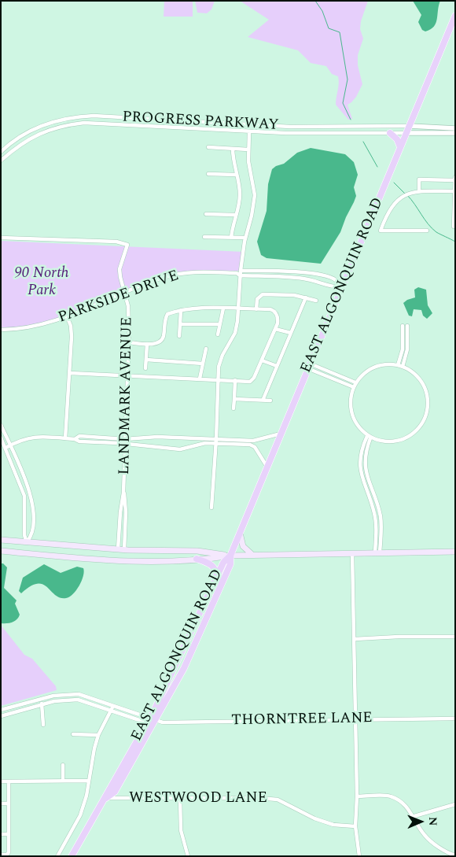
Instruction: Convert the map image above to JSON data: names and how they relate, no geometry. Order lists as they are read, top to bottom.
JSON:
{
  "streets": {
    "main road": ["EAST ALGONQUIN ROAD"],
    "street": [
      "PROGRESS PARKWAY",
      "PARKSIDE DRIVE",
      "LANDMARK AVENUE",
      "THORNTREE LANE",
      "WESTWOOD LANE"
    ]
  },
  "crossings": [
    ["PROGRESS PARKWAY", "EAST ALGONQUIN ROAD"],
    ["EAST ALGONQUIN ROAD", "PARKSIDE DRIVE"],
    ["EAST ALGONQUIN ROAD", "THORNTREE LANE"],
    ["EAST ALGONQUIN ROAD", "WESTWOOD LANE"],
    ["PARKSIDE DRIVE", "LANDMARK AVENUE"]
  ],
  "parks": ["90 North Park"],
  "north": "right"
}
